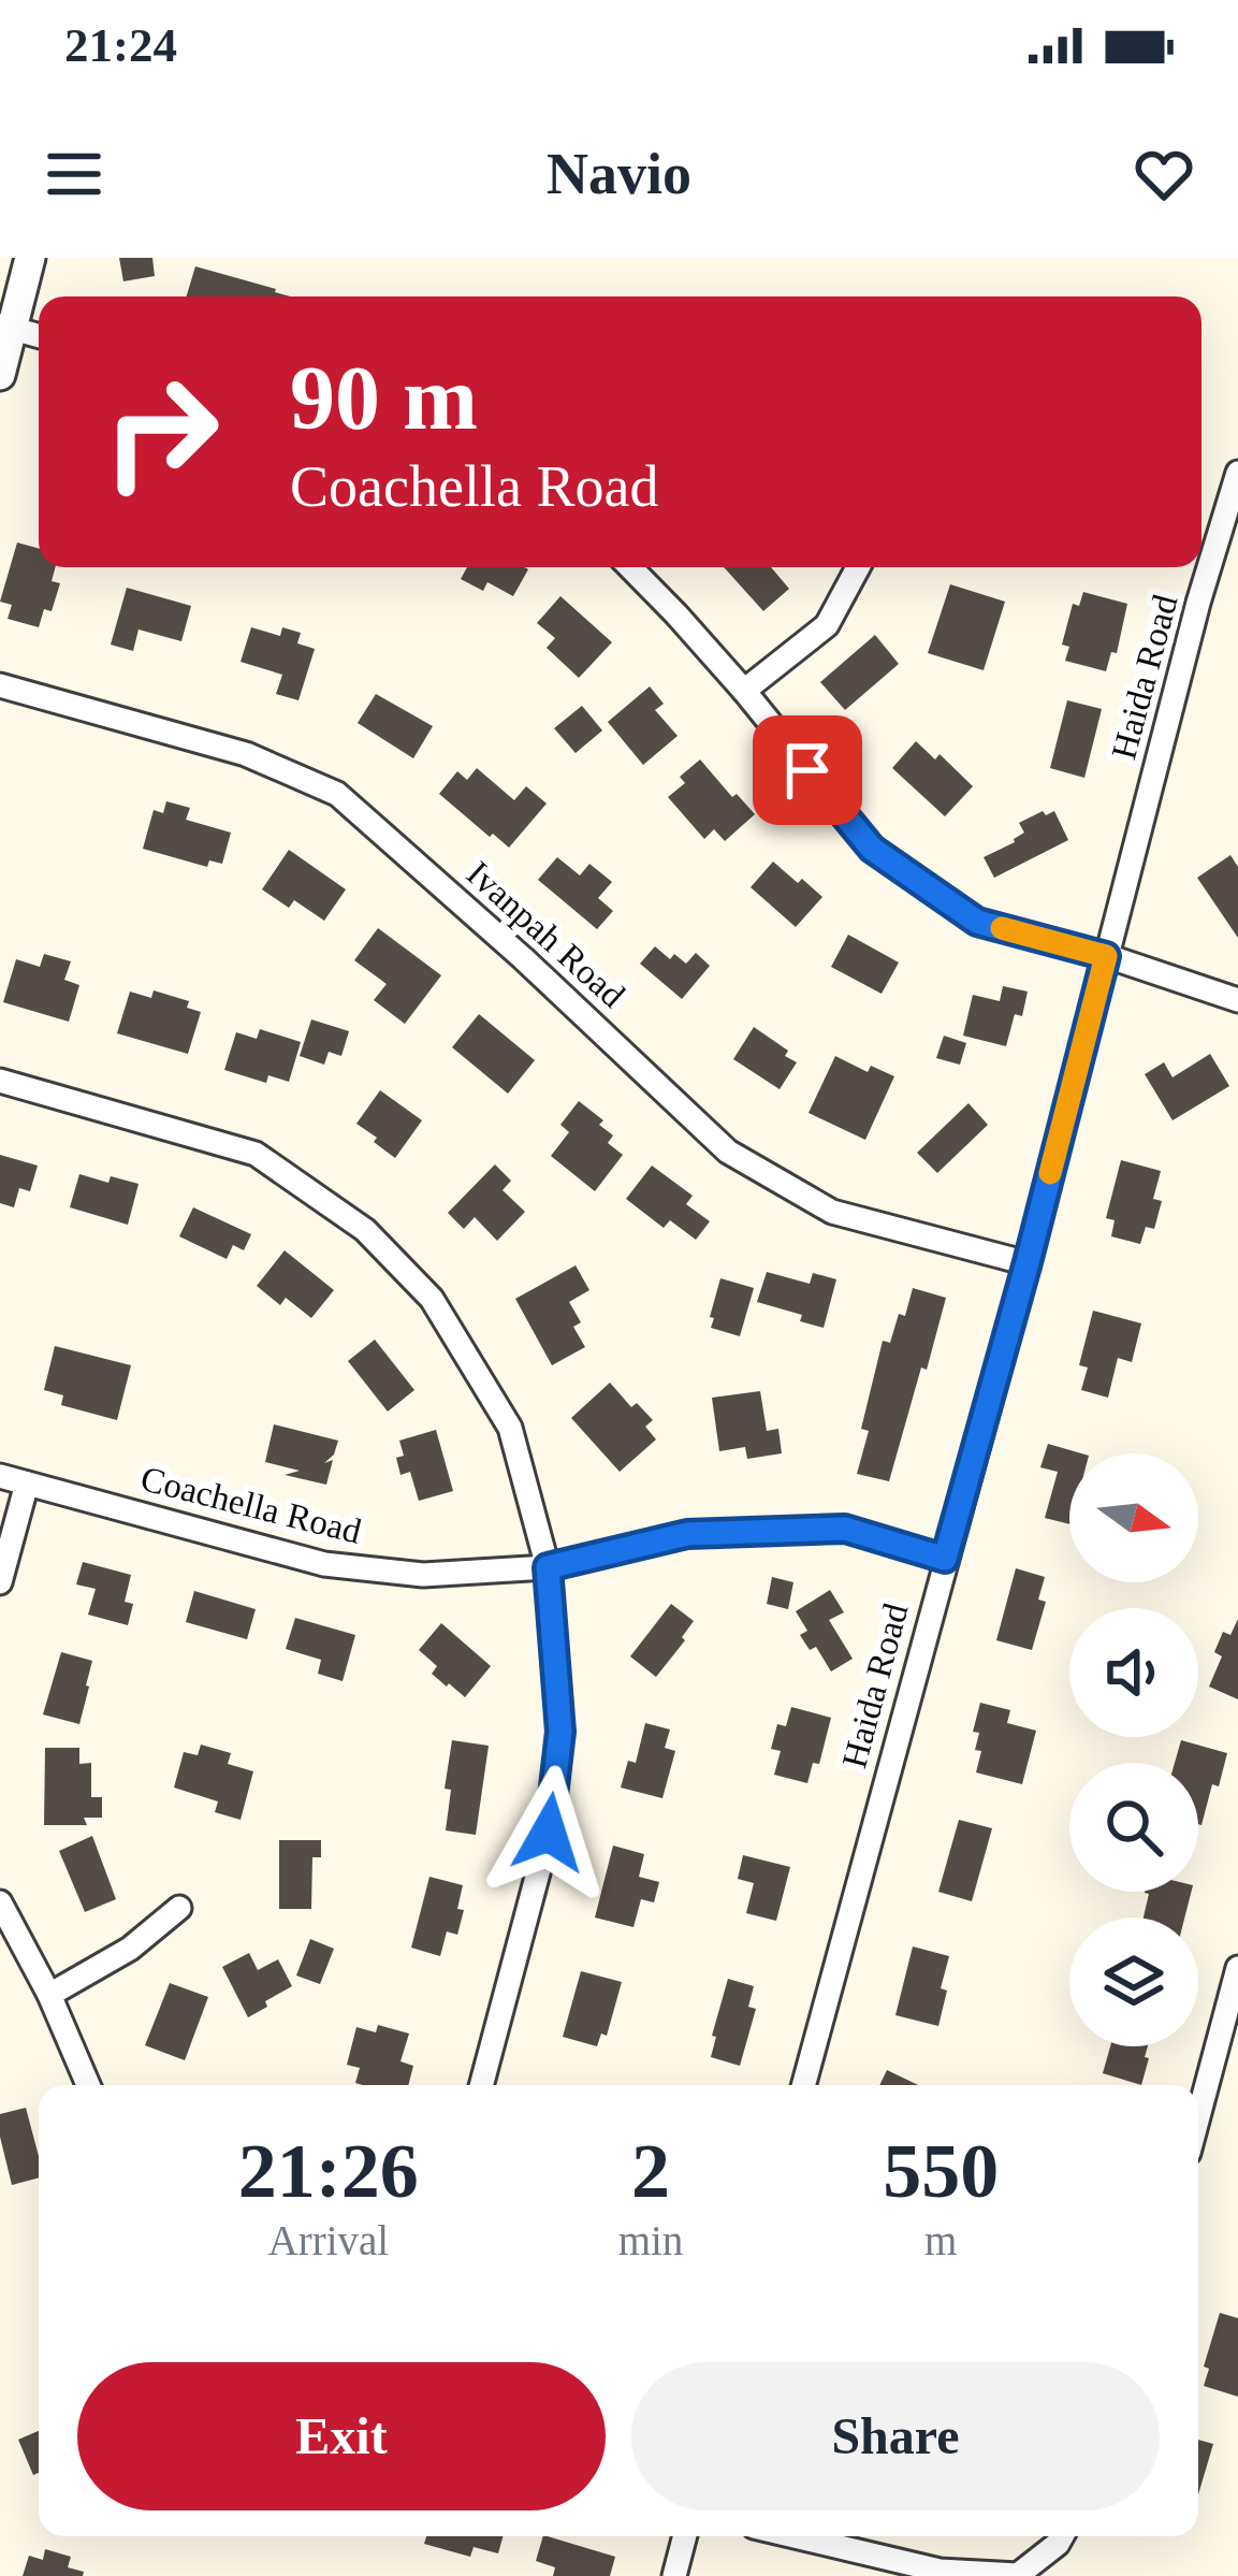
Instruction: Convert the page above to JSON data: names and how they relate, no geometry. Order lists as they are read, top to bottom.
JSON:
{
  "streets": {
    "street": ["Haida Road", "Ivanpah Road", "Coachella Road"]
  },
  "crossings": [
    ["Haida Road", "Ivanpah Road"],
    ["Haida Road", "Coachella Road"]
  ],
  "north": "right",
  "page": {
    "status": "21:24",
    "header": "Navio",
    "turn": ["90 m", "Coachella Road"],
    "eta": [
      "21:26",
      "Arrival",
      "2",
      "min",
      "550",
      "m"
    ],
    "buttons": ["Exit", "Share"]
  }
}
